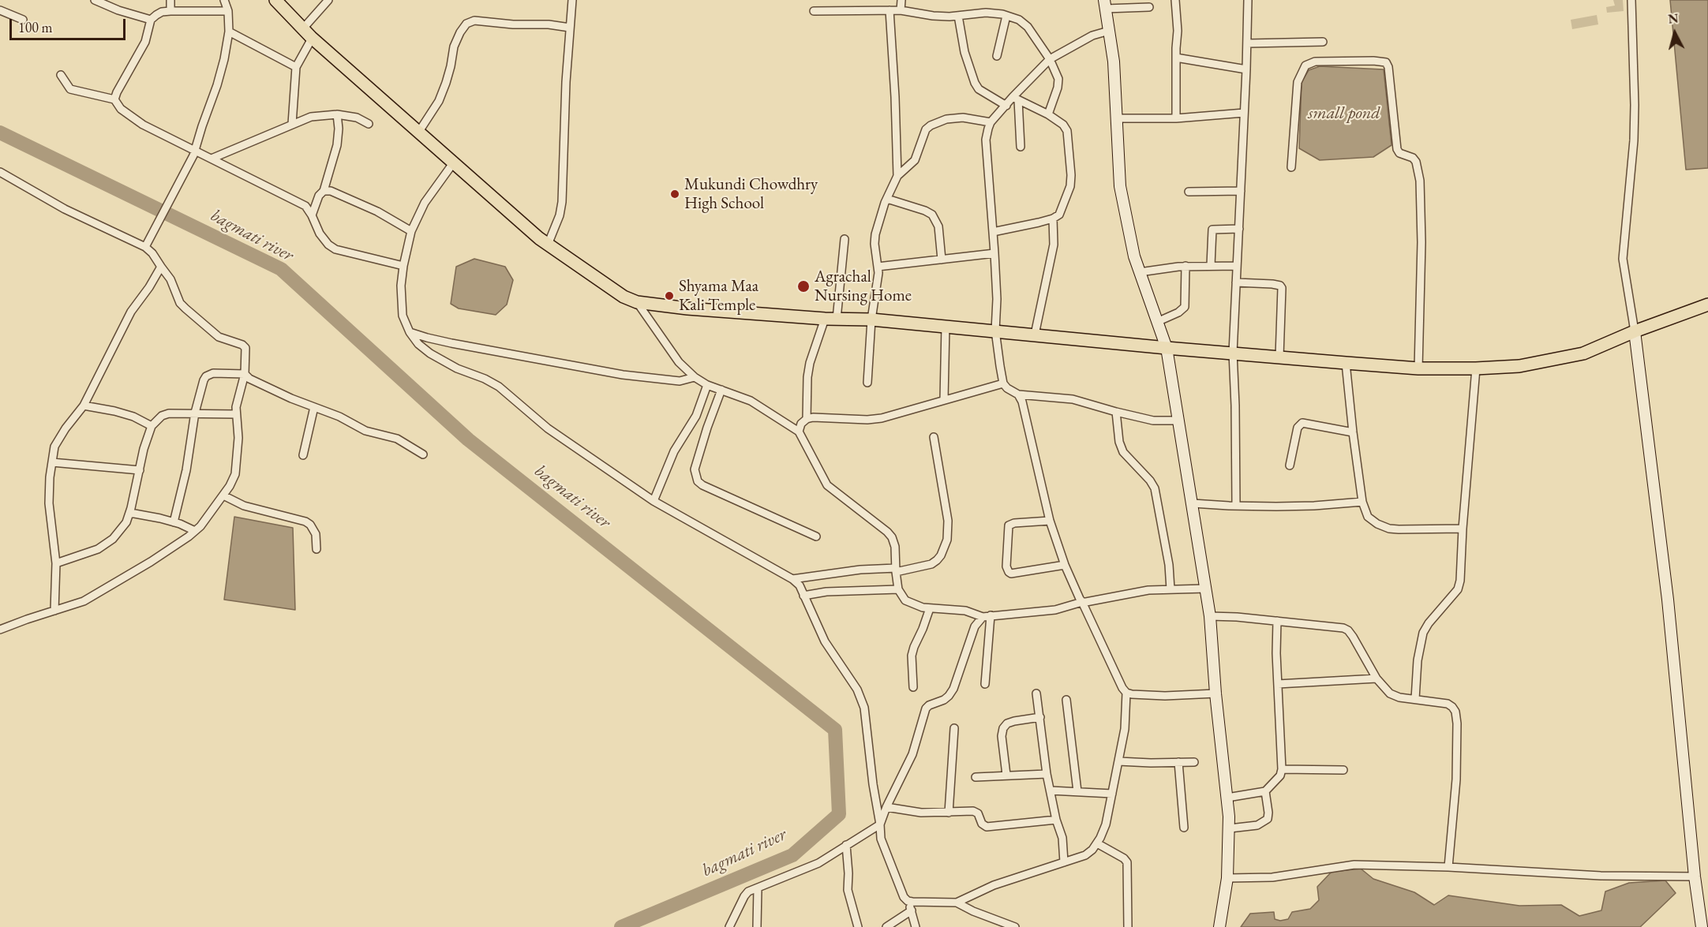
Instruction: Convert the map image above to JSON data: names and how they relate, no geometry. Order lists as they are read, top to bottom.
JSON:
{
  "water": ["small pond", "bagmati river"],
  "places": ["Mukundi Chowdhry High School", "Agrachal Nursing Home", "Shyama Maa Kali Temple"],
  "scale_bar": "100 m",
  "north": "top"
}
